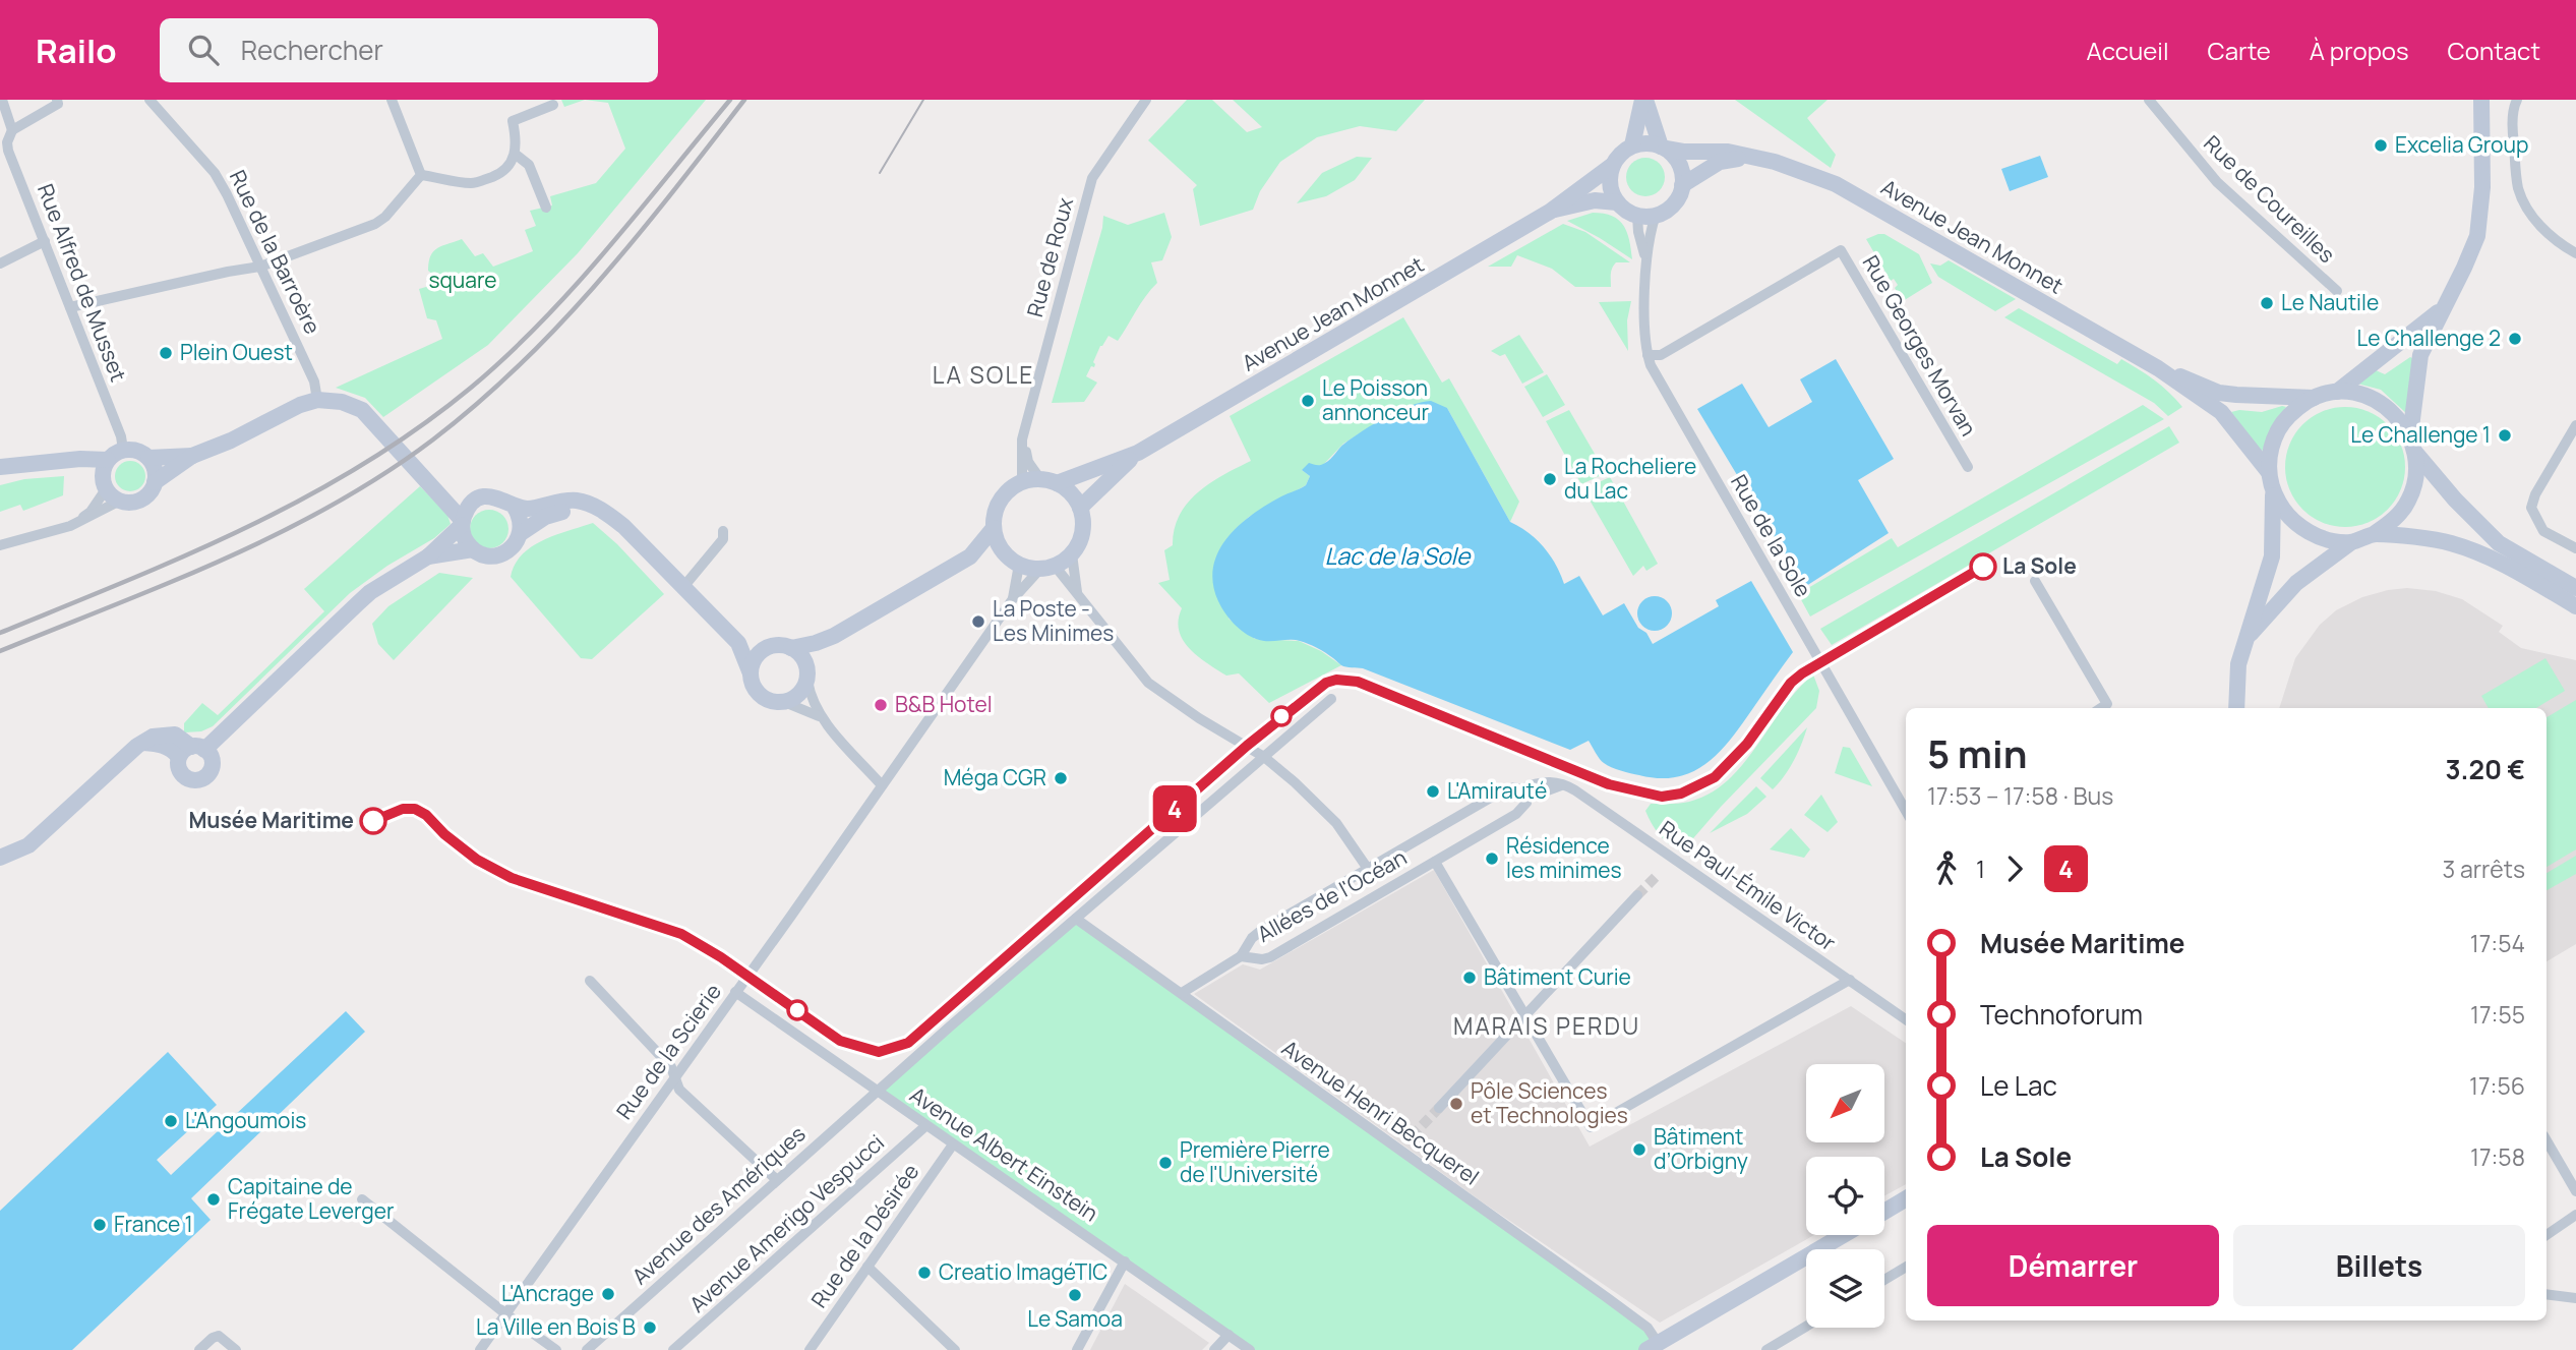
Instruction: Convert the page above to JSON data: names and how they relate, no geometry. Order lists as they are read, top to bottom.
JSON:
{
  "streets": {
    "street": [
      "Rue de Coureilles",
      "Avenue Jean Monnet",
      "Rue de la Barroère",
      "Rue de Roux",
      "Rue Alfred de Musset",
      "Rue Georges Morvan",
      "Rue de la Sole",
      "Rue Paul-Émile Victor",
      "Allées de l'Océan",
      "Rue de la Scierie",
      "Avenue Henri Becquerel",
      "Avenue Albert Einstein",
      "Avenue des Amériques",
      "Avenue Amerigo Vespucci",
      "Rue de la Désirée"
    ]
  },
  "crossings": [
    ["Avenue Jean Monnet", "Rue de Roux"],
    ["Avenue Jean Monnet", "Rue de la Sole"],
    ["Avenue Jean Monnet", "Rue de la Scierie"],
    ["Rue de Roux", "Rue de la Scierie"],
    ["Rue Georges Morvan", "Rue de la Sole"],
    ["Rue Paul-Émile Victor", "Allées de l'Océan"],
    ["Rue de la Scierie", "Avenue Albert Einstein"],
    ["Avenue Henri Becquerel", "Avenue des Amériques"],
    ["Avenue Albert Einstein", "Avenue des Amériques"],
    ["Avenue Albert Einstein", "Avenue Amerigo Vespucci"],
    ["Avenue Albert Einstein", "Rue de la Désirée"]
  ],
  "districts": ["LA SOLE", "MARAIS PERDU"],
  "water": ["Lac de la Sole"],
  "parks": ["square"],
  "places": [
    "Excelia Group",
    "Le Nautile",
    "Le Challenge 2",
    "Plein Ouest",
    "Le Poisson annonceur",
    "Le Challenge 1",
    "La Rocheliere du Lac",
    "La Sole",
    "La Poste - Les Minimes",
    "B&B Hotel",
    "Méga CGR",
    "L'Amirauté",
    "Musée Maritime",
    "Résidence les minimes",
    "Bâtiment Curie",
    "Pôle Sciences et Technologies",
    "L'Angoumois",
    "Bâtiment d’Orbigny",
    "Première Pierre de l'Université",
    "Capitaine de Frégate Leverger",
    "France 1",
    "Creatio ImagéTIC",
    "L'Ancrage",
    "Le Samoa",
    "La Ville en Bois B"
  ],
  "lines": ["bus line 4"],
  "north": "bottom left",
  "page": {
    "header": "Railo",
    "search": "Rechercher",
    "nav": [
      "Accueil",
      "Carte",
      "À propos",
      "Contact"
    ],
    "on_map": "4",
    "heading": ["5 min", "17:53 – 17:58 · Bus", "3.20 €"],
    "legs": ["1", "4", "3 arrêts"],
    "list": [
      {
        "name": "Musée Maritime",
        "value": "17:54"
      },
      {
        "name": "Technoforum",
        "value": "17:55"
      },
      {
        "name": "Le Lac",
        "value": "17:56"
      },
      {
        "name": "La Sole",
        "value": "17:58"
      }
    ],
    "buttons": ["Démarrer", "Billets"]
  }
}
